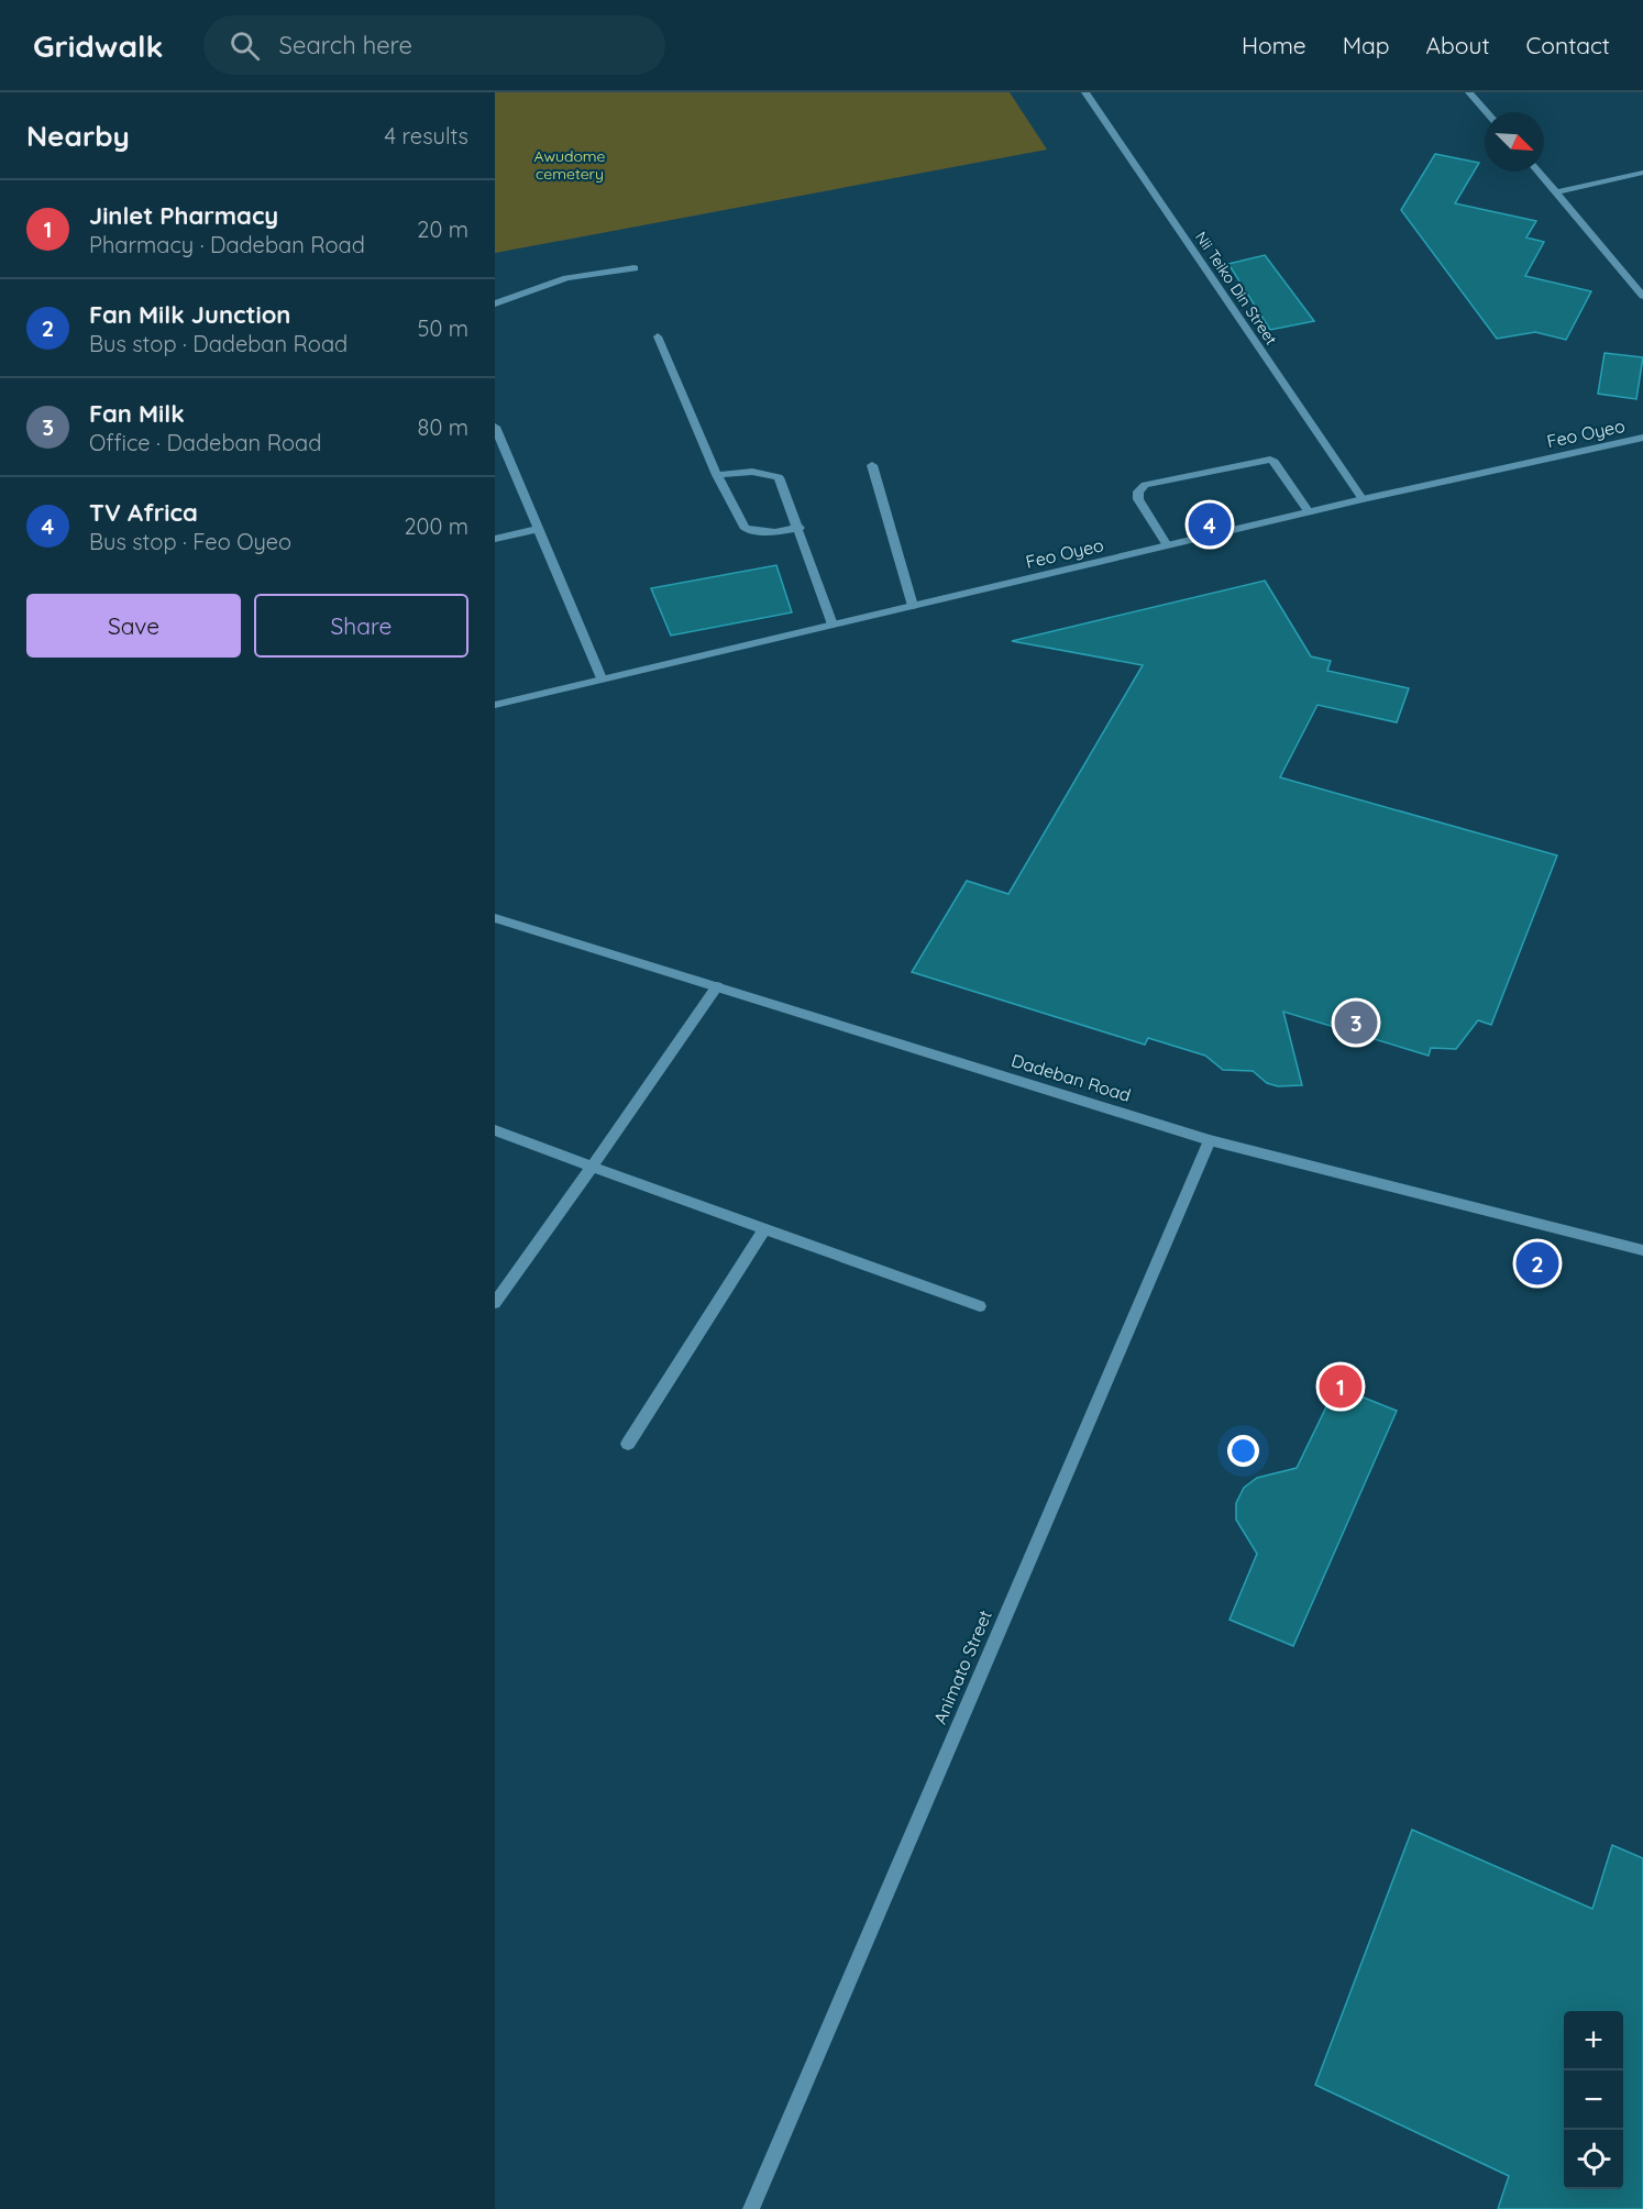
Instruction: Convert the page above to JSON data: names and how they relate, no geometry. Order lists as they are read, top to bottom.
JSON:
{
  "streets": {
    "street": [
      "Nii Teiko Din Street",
      "Feo Oyeo",
      "Dadeban Road",
      "Animato Street"
    ]
  },
  "crossings": [
    ["Nii Teiko Din Street", "Feo Oyeo"],
    ["Dadeban Road", "Animato Street"]
  ],
  "parks": ["Awudome cemetery"],
  "north": "bottom right",
  "page": {
    "header": "Gridwalk",
    "search": "Search here",
    "nav": [
      "Home",
      "Map",
      "About",
      "Contact"
    ],
    "heading": ["Nearby", "4 results"],
    "list": [
      {
        "mark": "1",
        "name": "Jinlet Pharmacy",
        "note": "Pharmacy · Dadeban Road",
        "value": "20 m"
      },
      {
        "mark": "2",
        "name": "Fan Milk Junction",
        "note": "Bus stop · Dadeban Road",
        "value": "50 m"
      },
      {
        "mark": "3",
        "name": "Fan Milk",
        "note": "Office · Dadeban Road",
        "value": "80 m"
      },
      {
        "mark": "4",
        "name": "TV Africa",
        "note": "Bus stop · Feo Oyeo",
        "value": "200 m"
      }
    ],
    "pins": [
      "4",
      "3",
      "2",
      "1"
    ],
    "buttons": ["Save", "Share"],
    "map_buttons": ["+", "−"]
  }
}
